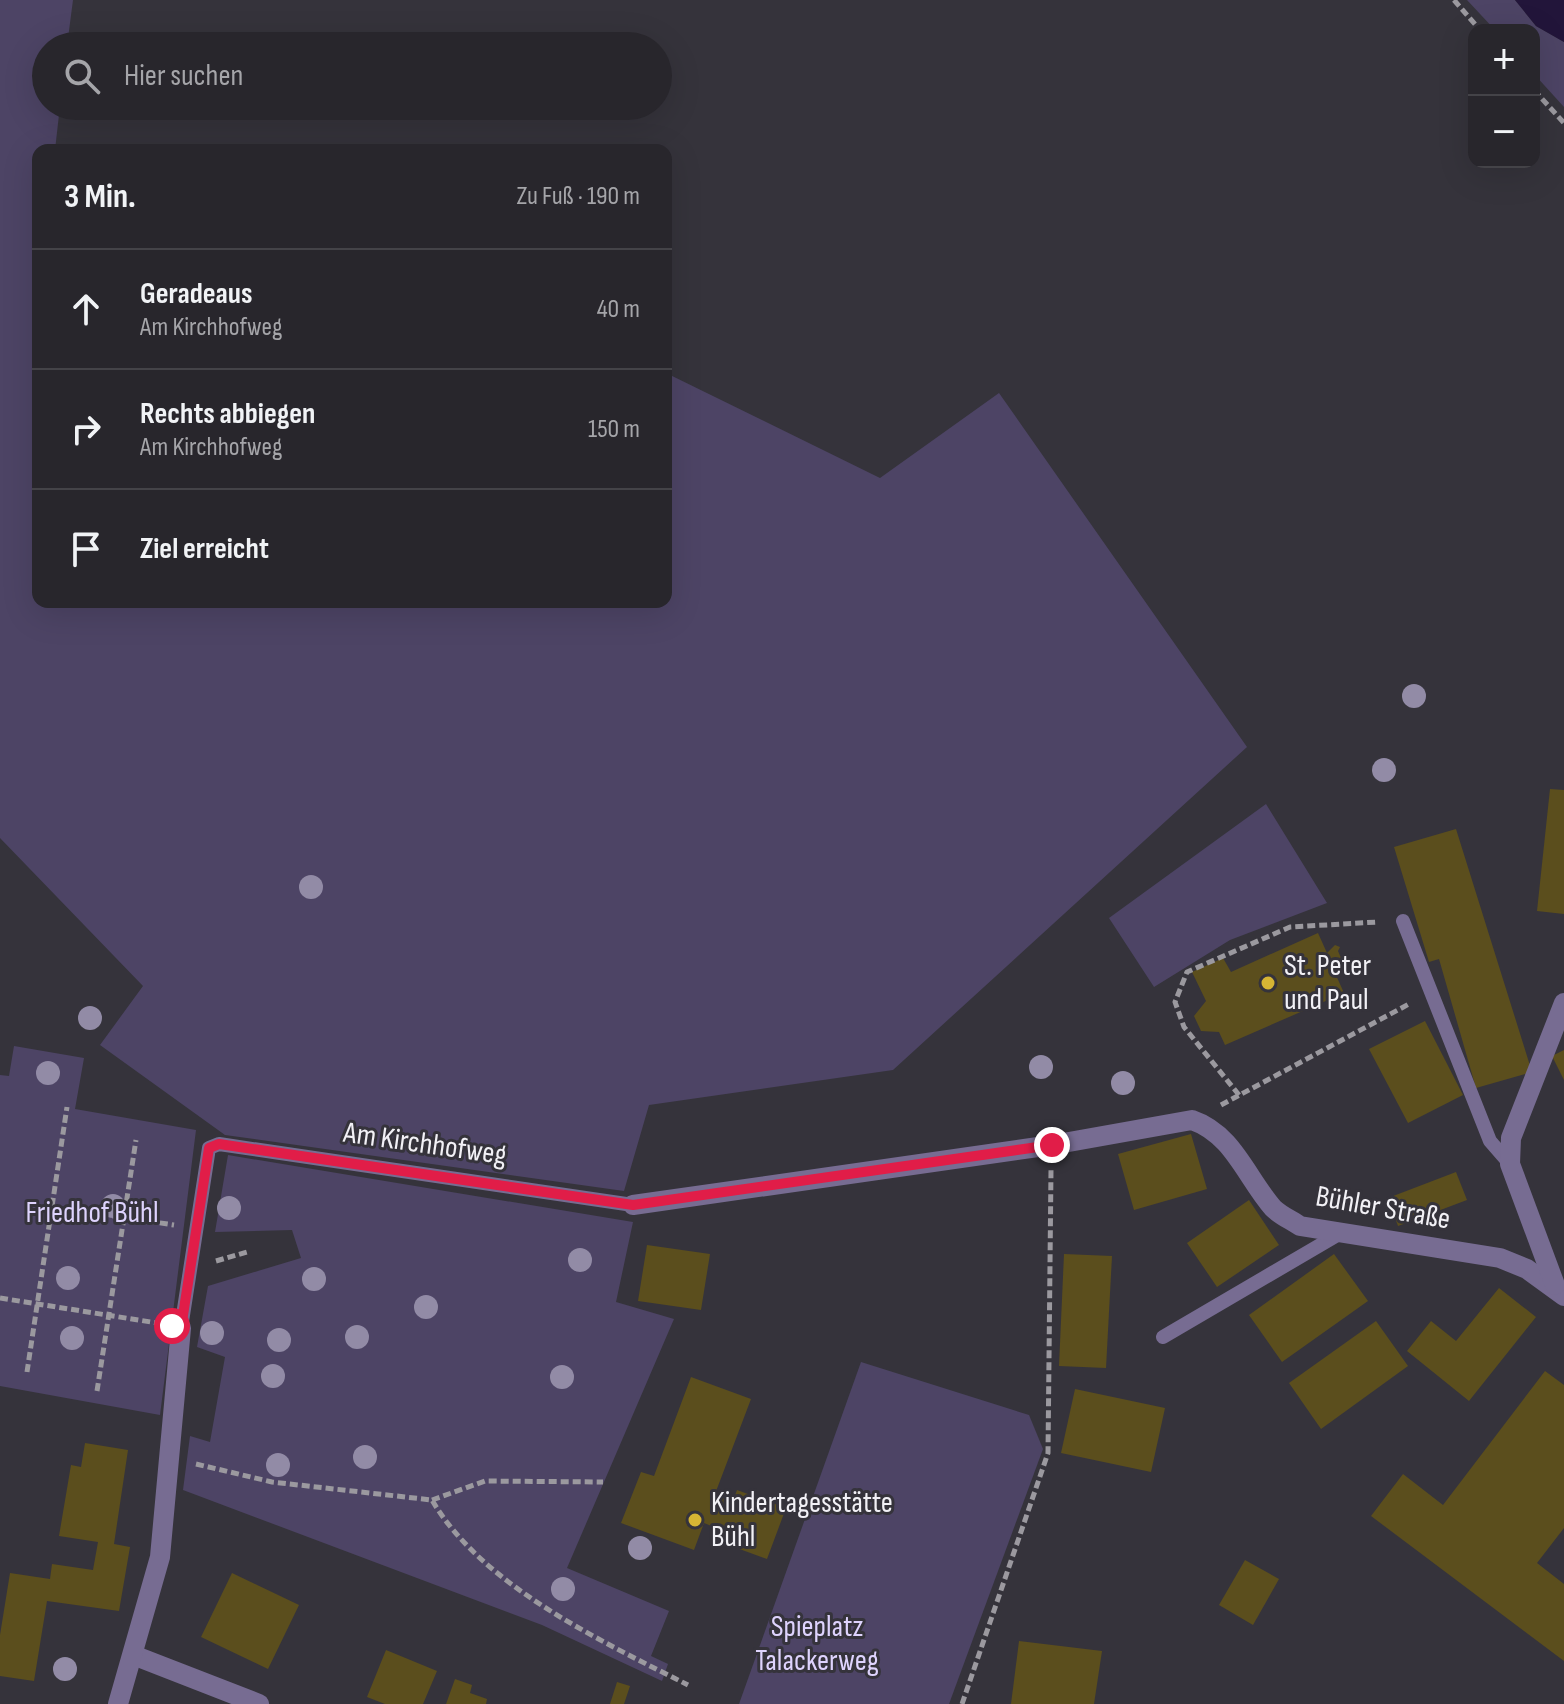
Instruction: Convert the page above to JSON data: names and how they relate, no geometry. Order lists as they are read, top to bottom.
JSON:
{
  "streets": {
    "street": ["Am Kirchhofweg", "Bühler Straße"]
  },
  "crossings": [
    ["Am Kirchhofweg", "Bühler Straße"]
  ],
  "parks": ["Friedhof Bühl", "Spieplatz Talackerweg"],
  "places": ["St. Peter und Paul", "Kindertagesstätte Bühl"],
  "page": {
    "map_buttons": ["+", "−"],
    "search": "Hier suchen",
    "heading": ["3 Min.", "Zu Fuß · 190 m"],
    "list": [
      ["Geradeaus", "Am Kirchhofweg", "40 m"],
      ["Rechts abbiegen", "Am Kirchhofweg", "150 m"],
      "Ziel erreicht"
    ]
  }
}
